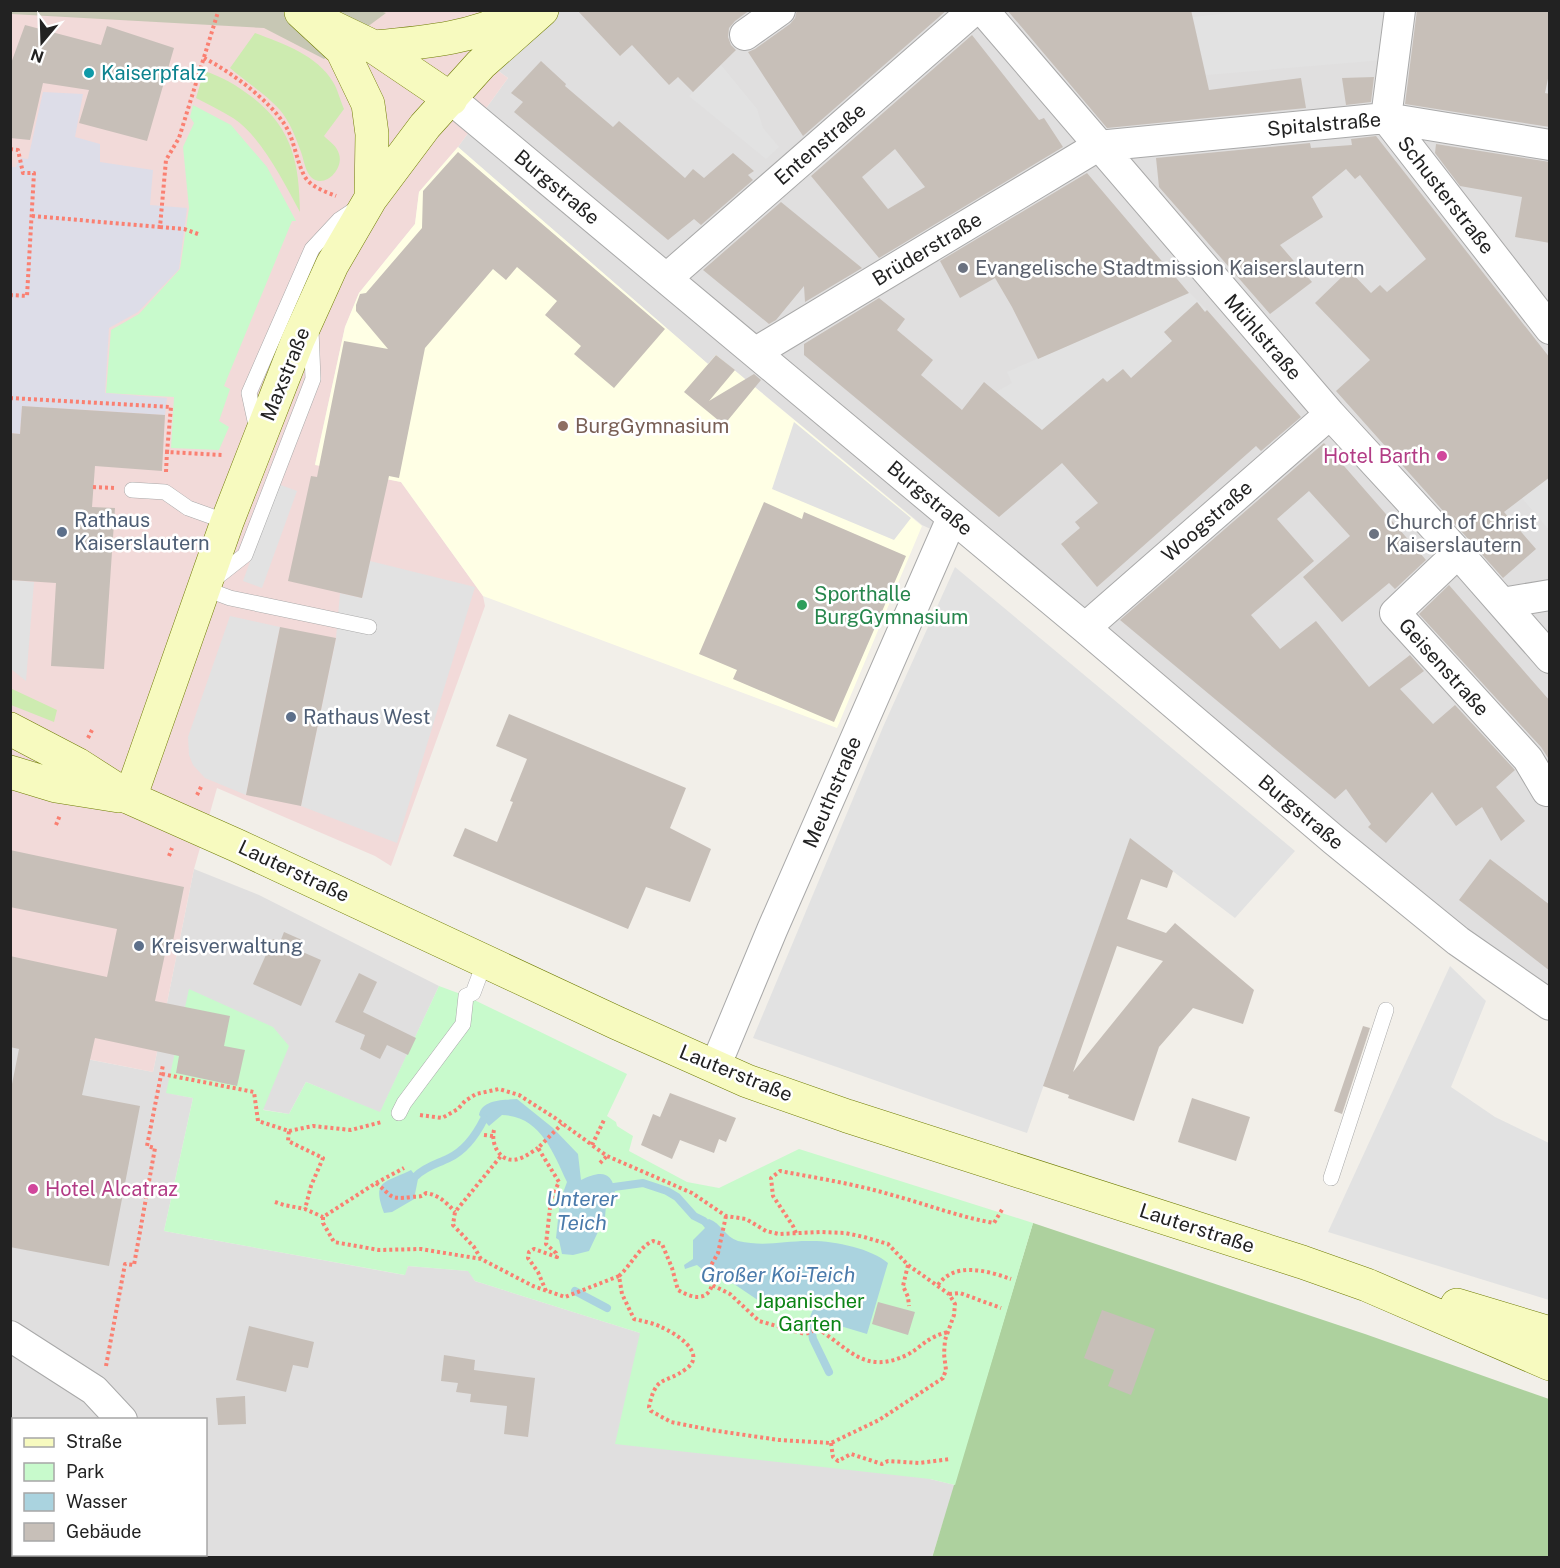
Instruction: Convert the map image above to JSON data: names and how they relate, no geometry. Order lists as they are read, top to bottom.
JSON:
{
  "streets": {
    "main road": ["Burgstraße", "Maxstraße", "Lauterstraße"],
    "street": [
      "Spitalstraße",
      "Entenstraße",
      "Schusterstraße",
      "Brüderstraße",
      "Mühlstraße",
      "Woogstraße",
      "Geisenstraße",
      "Meuthstraße"
    ]
  },
  "crossings": [
    ["Spitalstraße", "Schusterstraße"],
    ["Spitalstraße", "Brüderstraße"],
    ["Spitalstraße", "Mühlstraße"],
    ["Entenstraße", "Burgstraße"],
    ["Burgstraße", "Brüderstraße"],
    ["Burgstraße", "Maxstraße"],
    ["Burgstraße", "Woogstraße"],
    ["Burgstraße", "Meuthstraße"],
    ["Brüderstraße", "Mühlstraße"],
    ["Mühlstraße", "Woogstraße"],
    ["Mühlstraße", "Geisenstraße"],
    ["Maxstraße", "Lauterstraße"],
    ["Meuthstraße", "Lauterstraße"]
  ],
  "water": ["Unterer Teich", "Großer Koi-Teich"],
  "parks": ["Japanischer Garten"],
  "places": [
    "Kaiserpfalz",
    "Evangelische Stadtmission Kaiserslautern",
    "BurgGymnasium",
    "Hotel Barth",
    "Rathaus Kaiserslautern",
    "Church of Christ Kaiserslautern",
    "Sporthalle BurgGymnasium",
    "Rathaus West",
    "Kreisverwaltung",
    "Hotel Alcatraz"
  ],
  "legend": [
    "Straße",
    "Park",
    "Wasser",
    "Gebäude"
  ],
  "north": "bottom"
}
